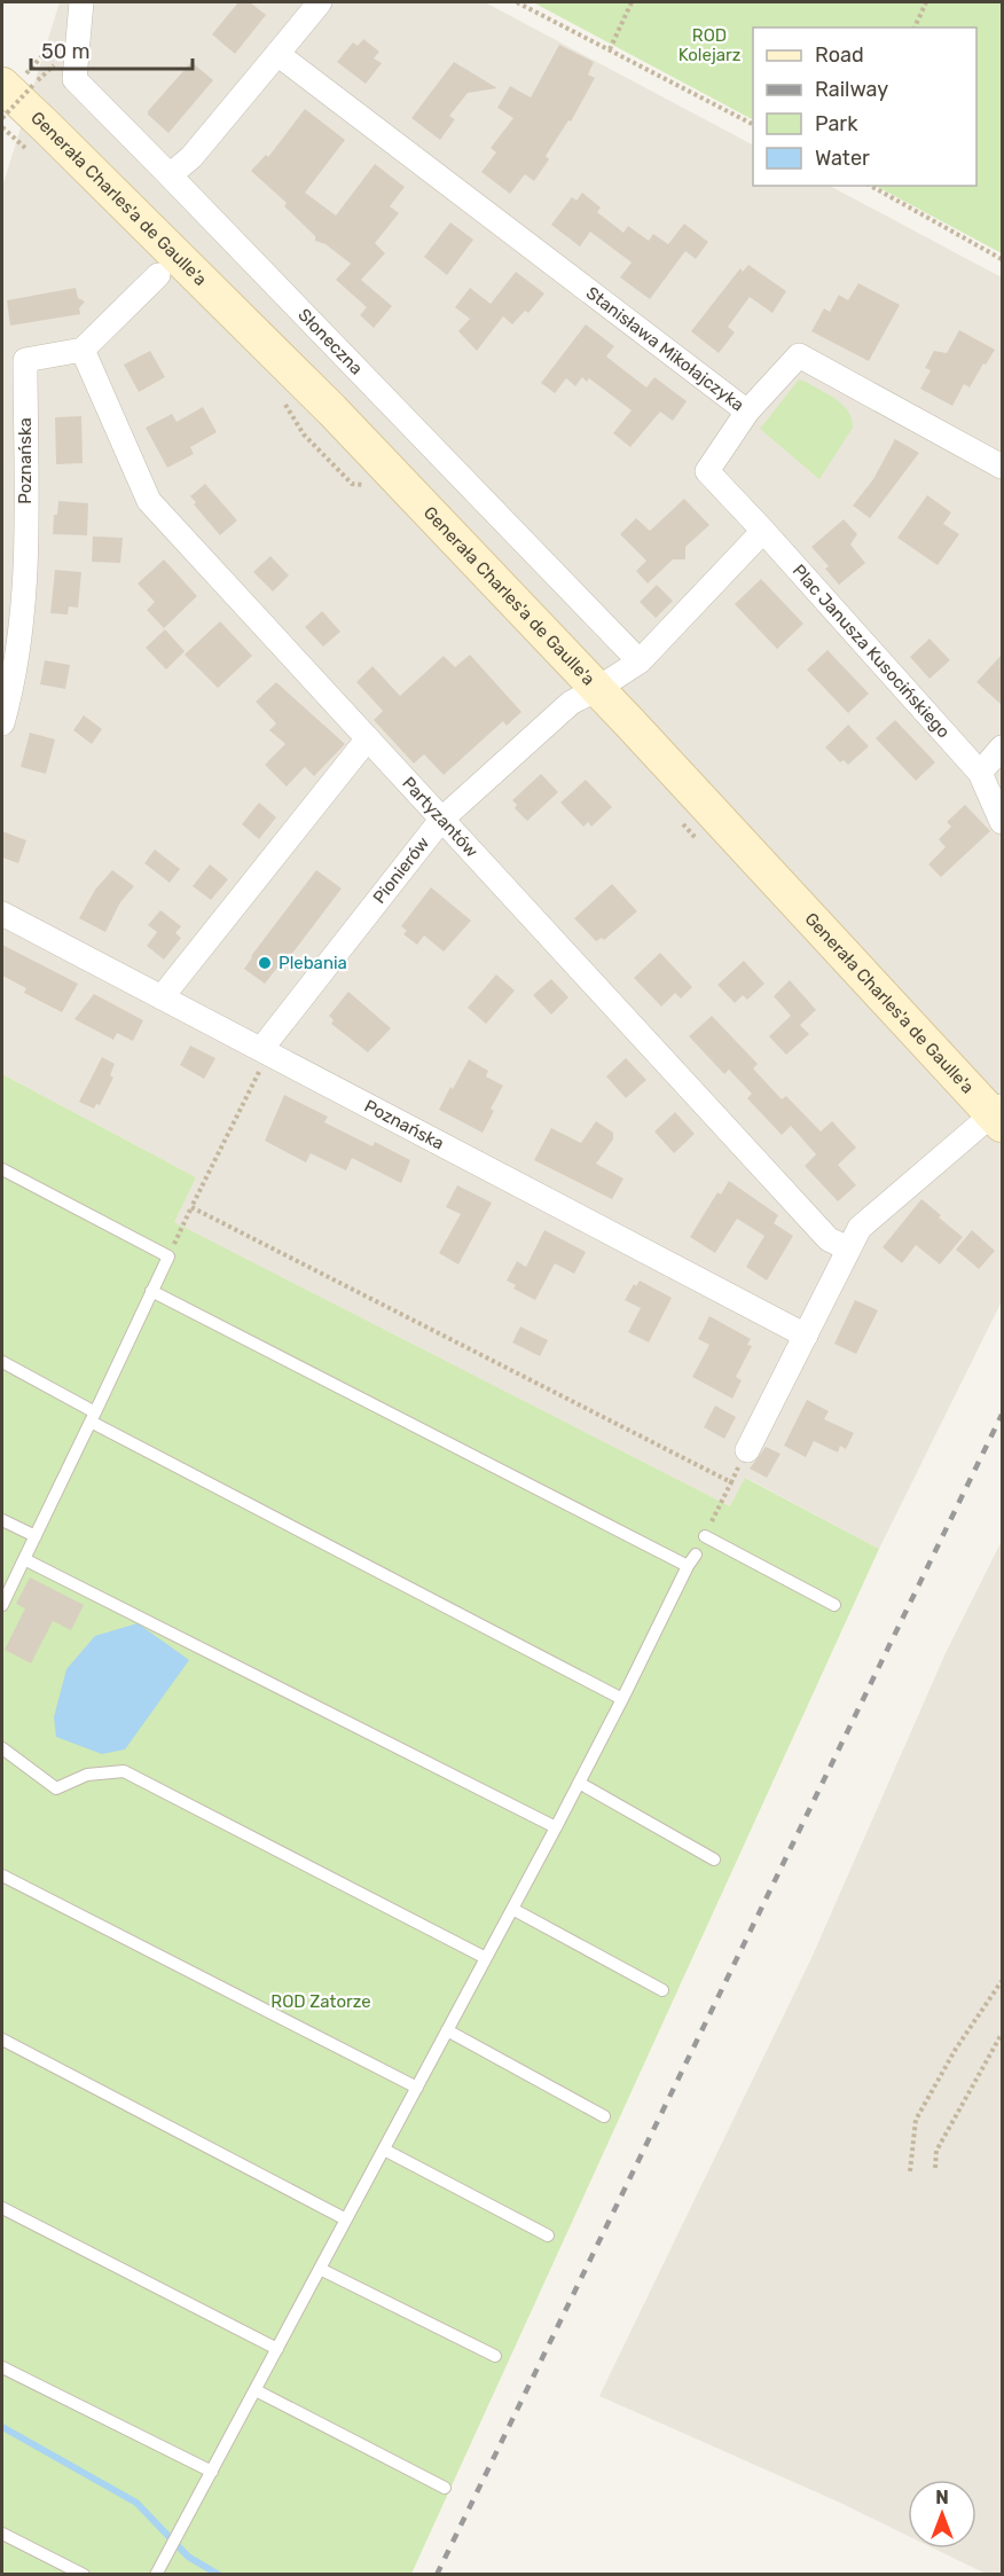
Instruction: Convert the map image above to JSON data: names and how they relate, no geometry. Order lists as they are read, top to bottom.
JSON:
{
  "streets": {
    "main road": ["Generała Charles'a de Gaulle'a"],
    "street": [
      "Słoneczna",
      "Stanisława Mikołajczyka",
      "Poznańska",
      "Plac Janusza Kusocińskiego",
      "Partyzantów",
      "Pionierów"
    ]
  },
  "crossings": [
    ["Generała Charles'a de Gaulle'a", "Pionierów"],
    ["Stanisława Mikołajczyka", "Plac Janusza Kusocińskiego"],
    ["Poznańska", "Partyzantów"],
    ["Poznańska", "Pionierów"],
    ["Partyzantów", "Pionierów"]
  ],
  "parks": ["ROD Kolejarz", "ROD Zatorze"],
  "places": ["Plebania"],
  "legend": [
    "Road",
    "Railway",
    "Park",
    "Water"
  ],
  "scale_bar": "50 m",
  "north": "top"
}
